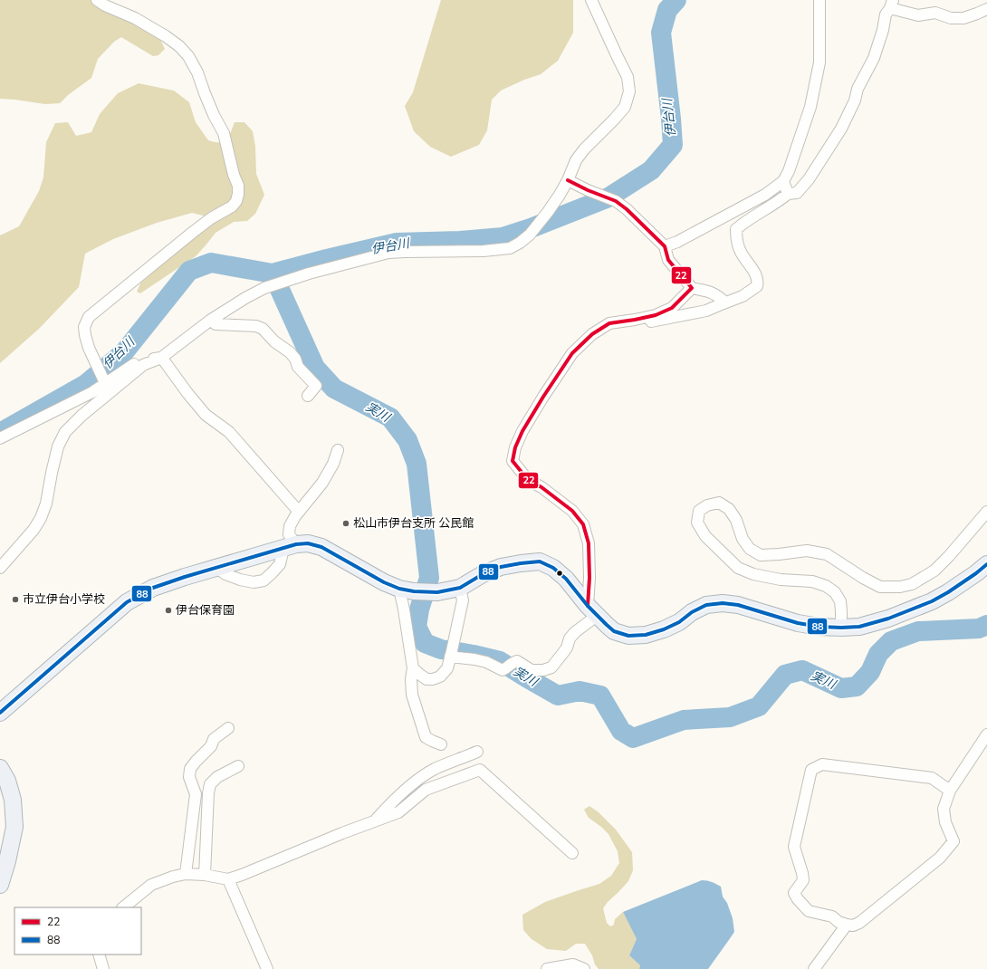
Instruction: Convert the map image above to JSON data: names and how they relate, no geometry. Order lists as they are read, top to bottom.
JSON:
{
  "water": ["伊台川", "実川"],
  "places": ["松山市伊台支所 公民館", "市立伊台小学校", "伊台保育園"],
  "lines": ["transit line 22", "transit line 88"],
  "legend": ["22", "88"]
}
